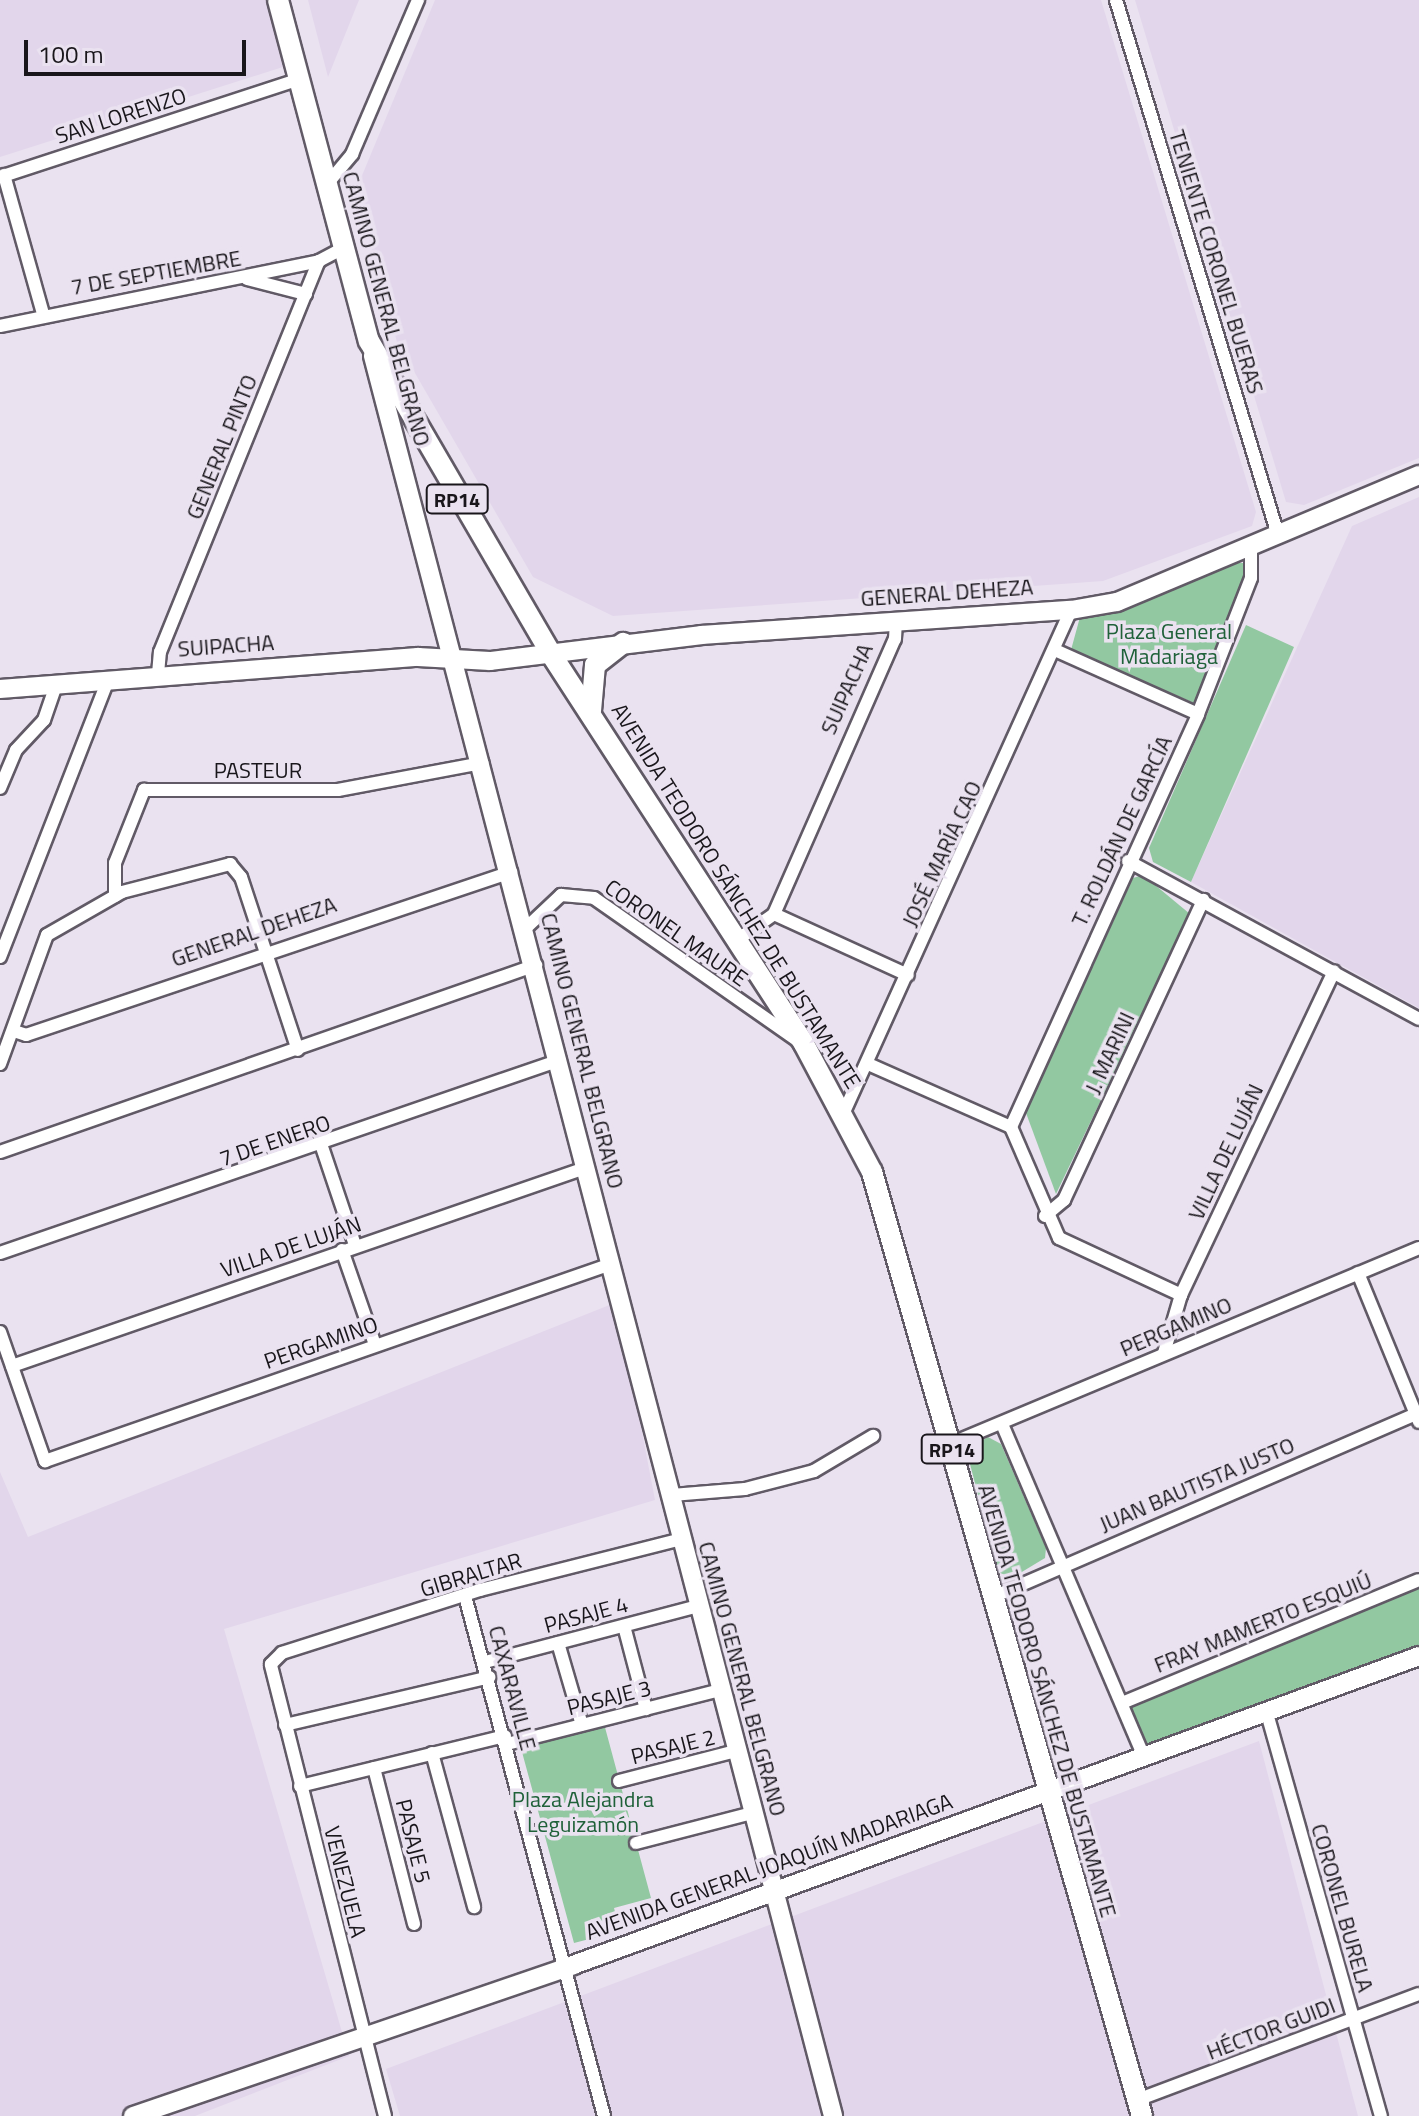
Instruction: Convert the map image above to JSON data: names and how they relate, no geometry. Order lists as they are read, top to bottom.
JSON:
{
  "streets": {
    "main road": ["CAMINO GENERAL BELGRANO", "RP14", "AVENIDA TEODORO SÁNCHEZ DE BUSTAMANTE"],
    "street": [
      "SAN LORENZO",
      "TENIENTE CORONEL BUERAS",
      "7 DE SEPTIEMBRE",
      "GENERAL PINTO",
      "GENERAL DEHEZA",
      "SUIPACHA",
      "PASTEUR",
      "T. ROLDÁN DE GARCÍA",
      "JOSÉ MARÍA CAO",
      "CORONEL MAURE",
      "J. MARINI",
      "7 DE ENERO",
      "VILLA DE LUJÁN",
      "PERGAMINO",
      "JUAN BAUTISTA JUSTO",
      "GIBRALTAR",
      "PASAJE 4",
      "FRAY MAMERTO ESQUIÚ",
      "CAXARAVILLE",
      "PASAJE 3",
      "PASAJE 2",
      "PASAJE 5",
      "AVENIDA GENERAL JOAQUÍN MADARIAGA",
      "VENEZUELA",
      "CORONEL BURELA",
      "HÉCTOR GUIDI"
    ]
  },
  "crossings": [
    ["SAN LORENZO", "CAMINO GENERAL BELGRANO"],
    ["TENIENTE CORONEL BUERAS", "GENERAL DEHEZA"],
    ["7 DE SEPTIEMBRE", "GENERAL PINTO"],
    ["CAMINO GENERAL BELGRANO", "GENERAL DEHEZA"],
    ["CAMINO GENERAL BELGRANO", "SUIPACHA"],
    ["CAMINO GENERAL BELGRANO", "PASTEUR"],
    ["CAMINO GENERAL BELGRANO", "AVENIDA TEODORO SÁNCHEZ DE BUSTAMANTE"],
    ["CAMINO GENERAL BELGRANO", "CORONEL MAURE"],
    ["CAMINO GENERAL BELGRANO", "7 DE ENERO"],
    ["CAMINO GENERAL BELGRANO", "VILLA DE LUJÁN"],
    ["CAMINO GENERAL BELGRANO", "PERGAMINO"],
    ["CAMINO GENERAL BELGRANO", "GIBRALTAR"],
    ["CAMINO GENERAL BELGRANO", "PASAJE 4"],
    ["CAMINO GENERAL BELGRANO", "PASAJE 3"],
    ["CAMINO GENERAL BELGRANO", "PASAJE 2"],
    ["CAMINO GENERAL BELGRANO", "AVENIDA GENERAL JOAQUÍN MADARIAGA"],
    ["GENERAL PINTO", "SUIPACHA"],
    ["GENERAL DEHEZA", "SUIPACHA"],
    ["GENERAL DEHEZA", "T. ROLDÁN DE GARCÍA"],
    ["GENERAL DEHEZA", "JOSÉ MARÍA CAO"],
    ["GENERAL DEHEZA", "AVENIDA TEODORO SÁNCHEZ DE BUSTAMANTE"],
    ["JOSÉ MARÍA CAO", "AVENIDA TEODORO SÁNCHEZ DE BUSTAMANTE"],
    ["AVENIDA TEODORO SÁNCHEZ DE BUSTAMANTE", "CORONEL MAURE"],
    ["AVENIDA TEODORO SÁNCHEZ DE BUSTAMANTE", "PERGAMINO"],
    ["AVENIDA TEODORO SÁNCHEZ DE BUSTAMANTE", "JUAN BAUTISTA JUSTO"],
    ["AVENIDA TEODORO SÁNCHEZ DE BUSTAMANTE", "AVENIDA GENERAL JOAQUÍN MADARIAGA"],
    ["AVENIDA TEODORO SÁNCHEZ DE BUSTAMANTE", "HÉCTOR GUIDI"],
    ["VILLA DE LUJÁN", "PERGAMINO"],
    ["GIBRALTAR", "CAXARAVILLE"],
    ["GIBRALTAR", "VENEZUELA"],
    ["PASAJE 4", "CAXARAVILLE"],
    ["CAXARAVILLE", "PASAJE 3"],
    ["CAXARAVILLE", "AVENIDA GENERAL JOAQUÍN MADARIAGA"],
    ["PASAJE 3", "PASAJE 5"],
    ["PASAJE 3", "VENEZUELA"],
    ["AVENIDA GENERAL JOAQUÍN MADARIAGA", "VENEZUELA"],
    ["AVENIDA GENERAL JOAQUÍN MADARIAGA", "CORONEL BURELA"],
    ["CORONEL BURELA", "HÉCTOR GUIDI"]
  ],
  "parks": ["Plaza General Madariaga", "Plaza Alejandra Leguizamón"],
  "scale_bar": "100 m"
}
